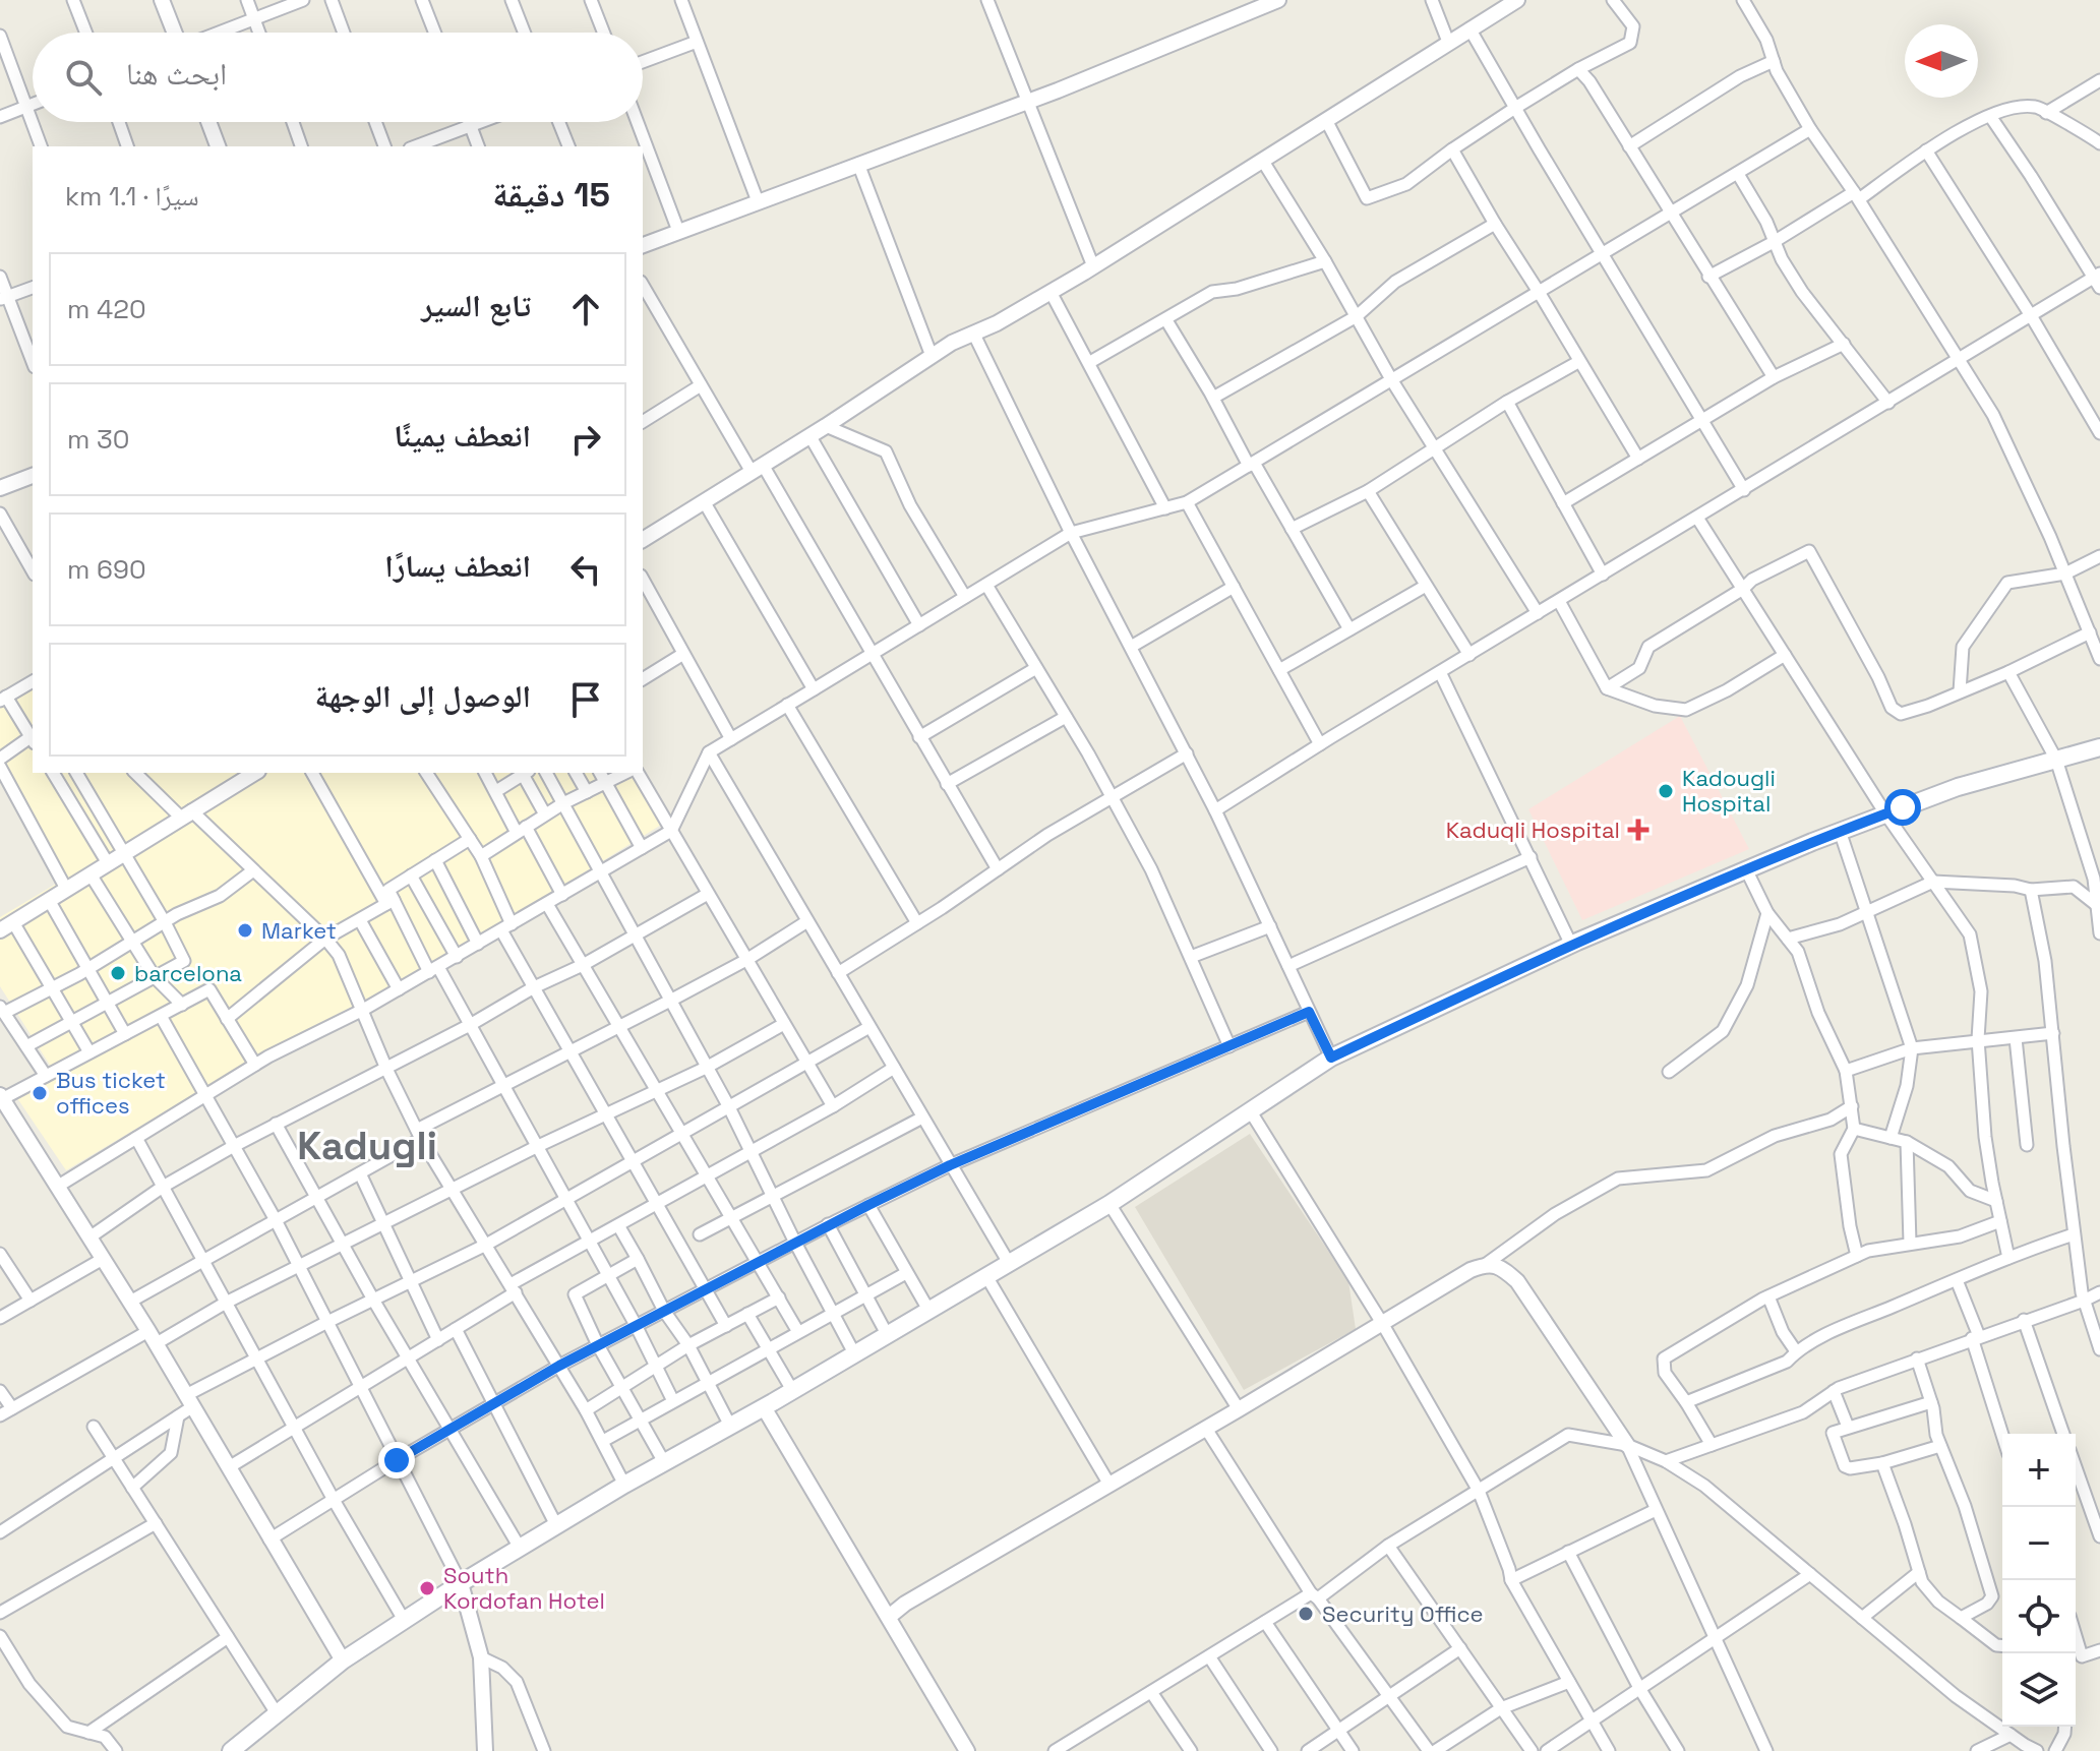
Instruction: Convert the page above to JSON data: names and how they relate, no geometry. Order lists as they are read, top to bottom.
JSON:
{
  "districts": ["Kadugli"],
  "places": {
    "other": [
      "Kadougli Hospital",
      "Market",
      "barcelona",
      "Bus ticket offices",
      "South Kordofan Hotel",
      "Security Office"
    ],
    "health": ["Kaduqli Hospital"]
  },
  "north": "left",
  "page": {
    "search": "ابحث هنا",
    "heading": ["15 دقيقة", "سيرًا · 1.1 km"],
    "list": [
      ["تابع السير", "420 m"],
      ["انعطف يمينًا", "30 m"],
      ["انعطف يسارًا", "690 m"],
      "الوصول إلى الوجهة"
    ],
    "map_buttons": ["+", "−"]
  }
}
